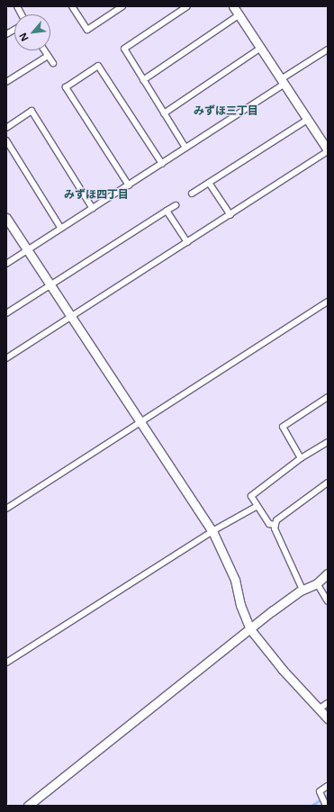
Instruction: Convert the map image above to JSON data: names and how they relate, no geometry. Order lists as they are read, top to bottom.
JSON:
{
  "districts": ["みずほ三丁目", "みずほ四丁目"],
  "north": "bottom left"
}
